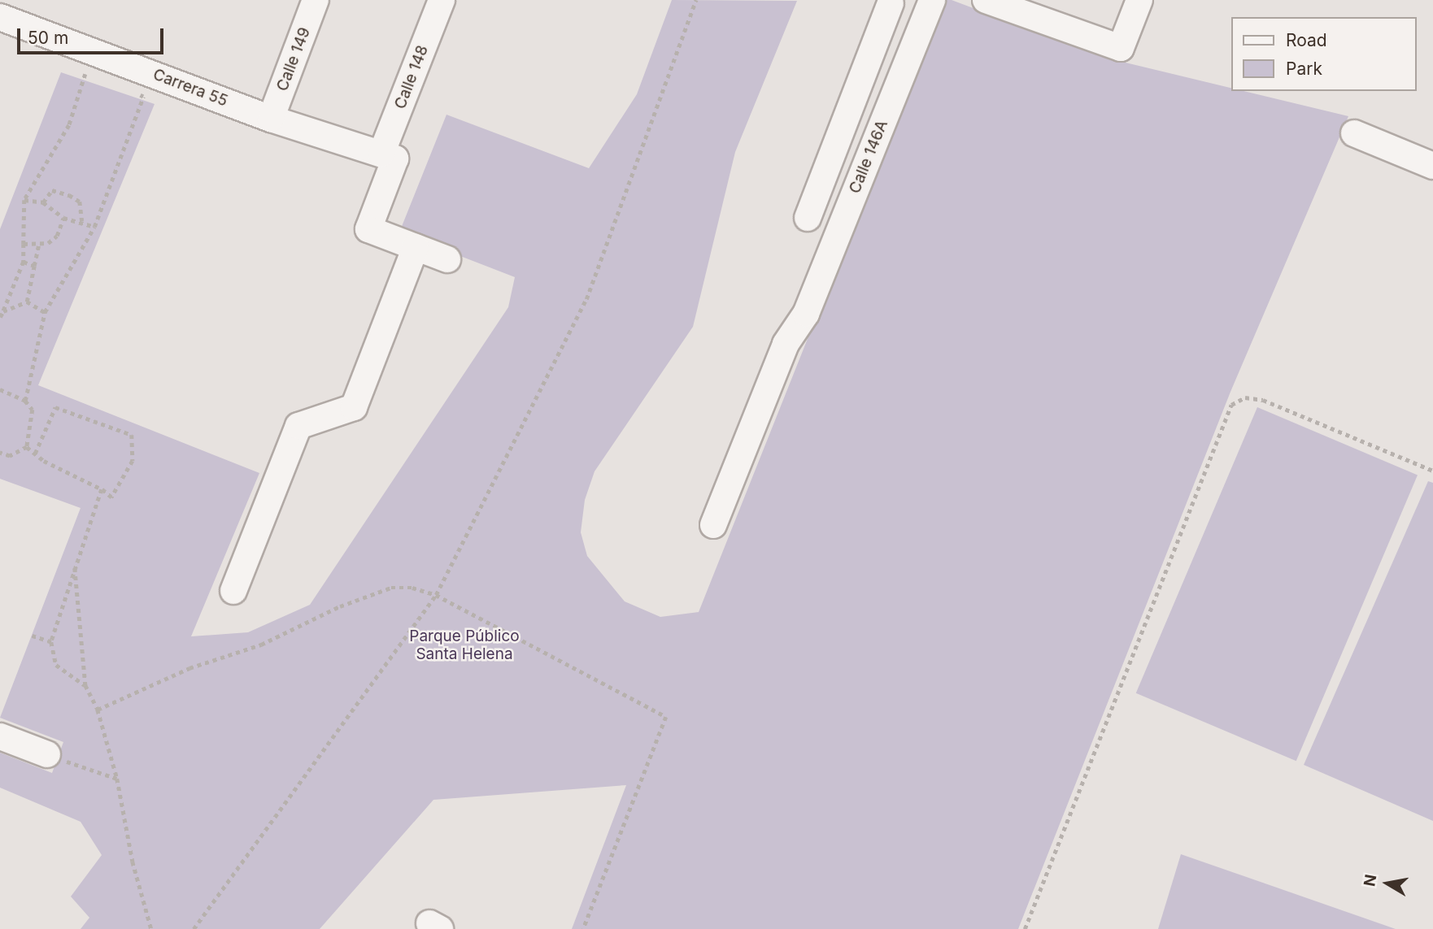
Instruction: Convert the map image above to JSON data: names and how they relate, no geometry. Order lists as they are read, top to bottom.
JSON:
{
  "streets": {
    "street": [
      "Calle 149",
      "Calle 148",
      "Carrera 55",
      "Calle 146A"
    ]
  },
  "crossings": [
    ["Calle 149", "Carrera 55"],
    ["Calle 148", "Carrera 55"]
  ],
  "parks": ["Parque Público Santa Helena"],
  "legend": ["Road", "Park"],
  "scale_bar": "50 m",
  "north": "left"
}
